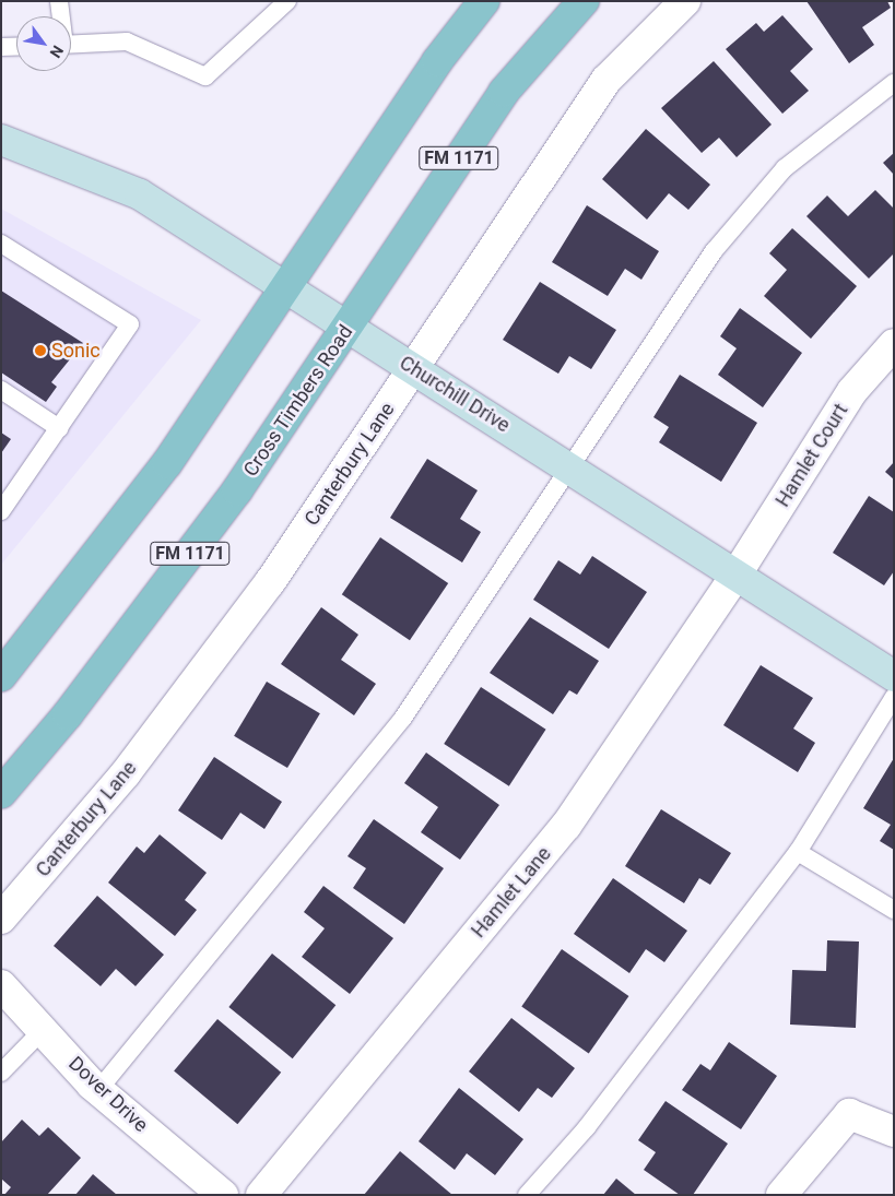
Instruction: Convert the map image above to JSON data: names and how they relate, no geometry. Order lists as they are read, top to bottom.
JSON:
{
  "streets": {
    "main road": ["FM 1171", "Cross Timbers Road"],
    "street": [
      "Churchill Drive",
      "Hamlet Court",
      "Canterbury Lane",
      "Hamlet Lane",
      "Dover Drive"
    ]
  },
  "crossings": [
    ["Churchill Drive", "Cross Timbers Road"],
    ["Churchill Drive", "Hamlet Court"],
    ["Churchill Drive", "Canterbury Lane"],
    ["Churchill Drive", "Hamlet Lane"],
    ["Hamlet Court", "Hamlet Lane"]
  ],
  "places": ["Sonic"],
  "north": "bottom right"
}
